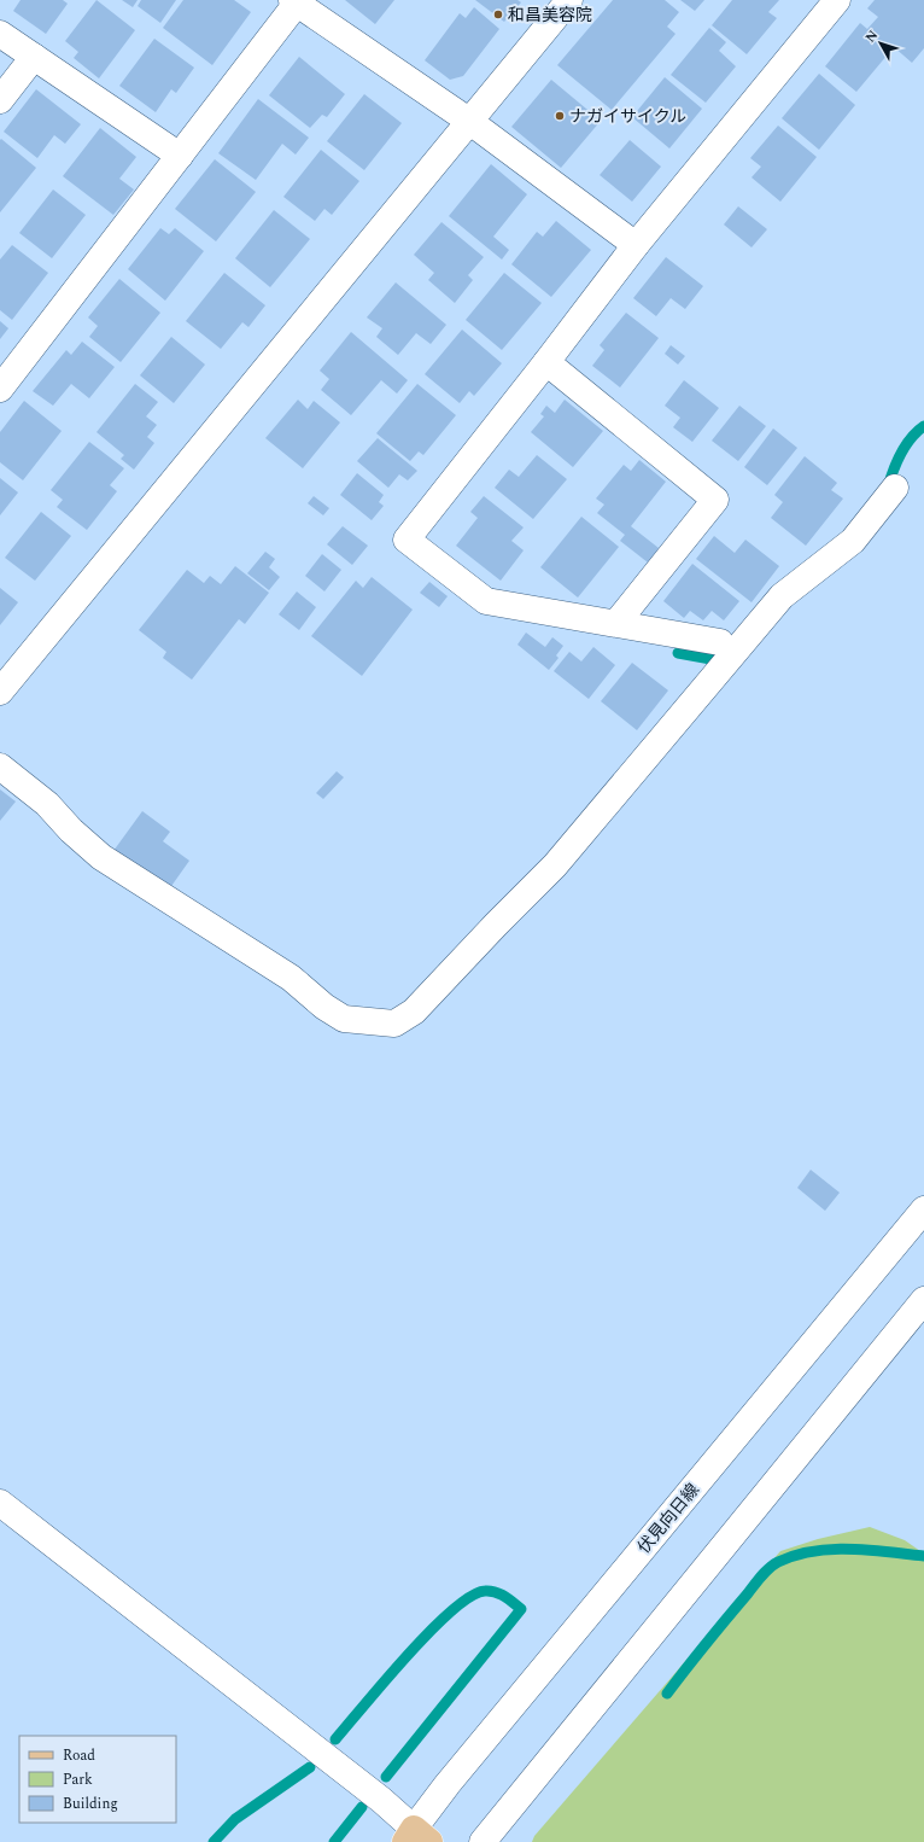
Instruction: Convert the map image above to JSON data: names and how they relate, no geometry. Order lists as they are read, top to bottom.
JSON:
{
  "streets": {
    "street": ["伏見向日線"]
  },
  "places": ["和昌美容院", "ナガイサイクル"],
  "legend": ["Road", "Park", "Building"],
  "north": "top left"
}
